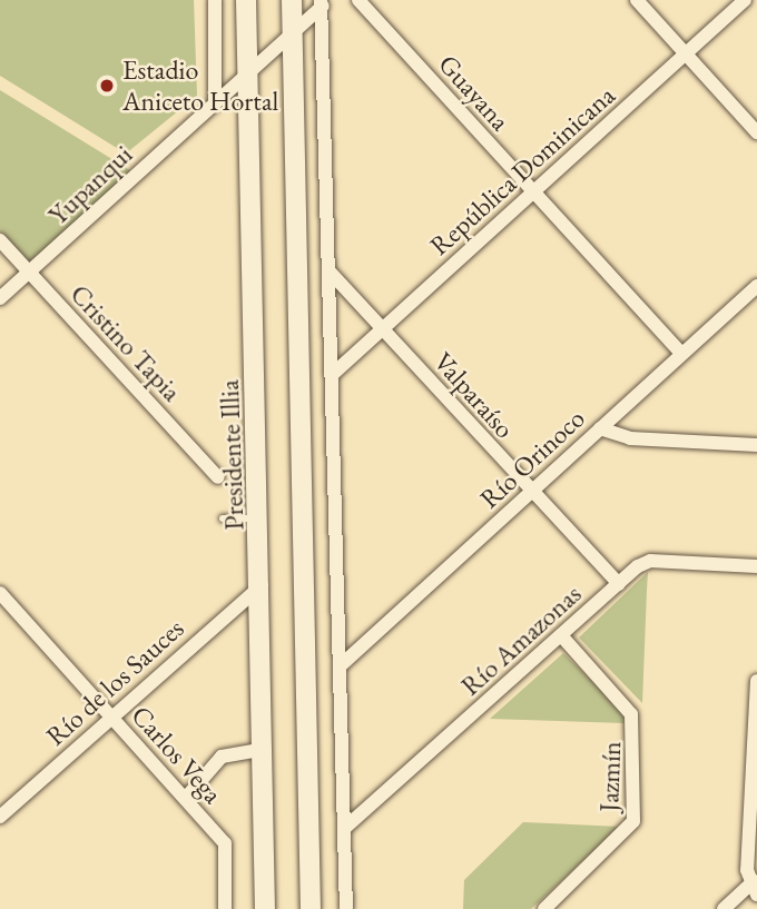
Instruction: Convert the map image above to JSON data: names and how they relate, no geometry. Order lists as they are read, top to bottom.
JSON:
{
  "streets": {
    "main road": ["Presidente Illia"],
    "street": [
      "Guayana",
      "República Dominicana",
      "Yupanqui",
      "Cristino Tapia",
      "Valparaíso",
      "Río Orinoco",
      "Río Amazonas",
      "Río de los Sauces",
      "Carlos Vega",
      "Jazmín"
    ]
  },
  "crossings": [
    ["Guayana", "República Dominicana"],
    ["Guayana", "Río Orinoco"],
    ["República Dominicana", "Valparaíso"],
    ["Yupanqui", "Cristino Tapia"],
    ["Yupanqui", "Presidente Illia"],
    ["Valparaíso", "Río Orinoco"],
    ["Valparaíso", "Río Amazonas"],
    ["Presidente Illia", "Río de los Sauces"],
    ["Río Amazonas", "Jazmín"],
    ["Río de los Sauces", "Carlos Vega"]
  ],
  "places": ["Estadio Aniceto Hortal"]
}
